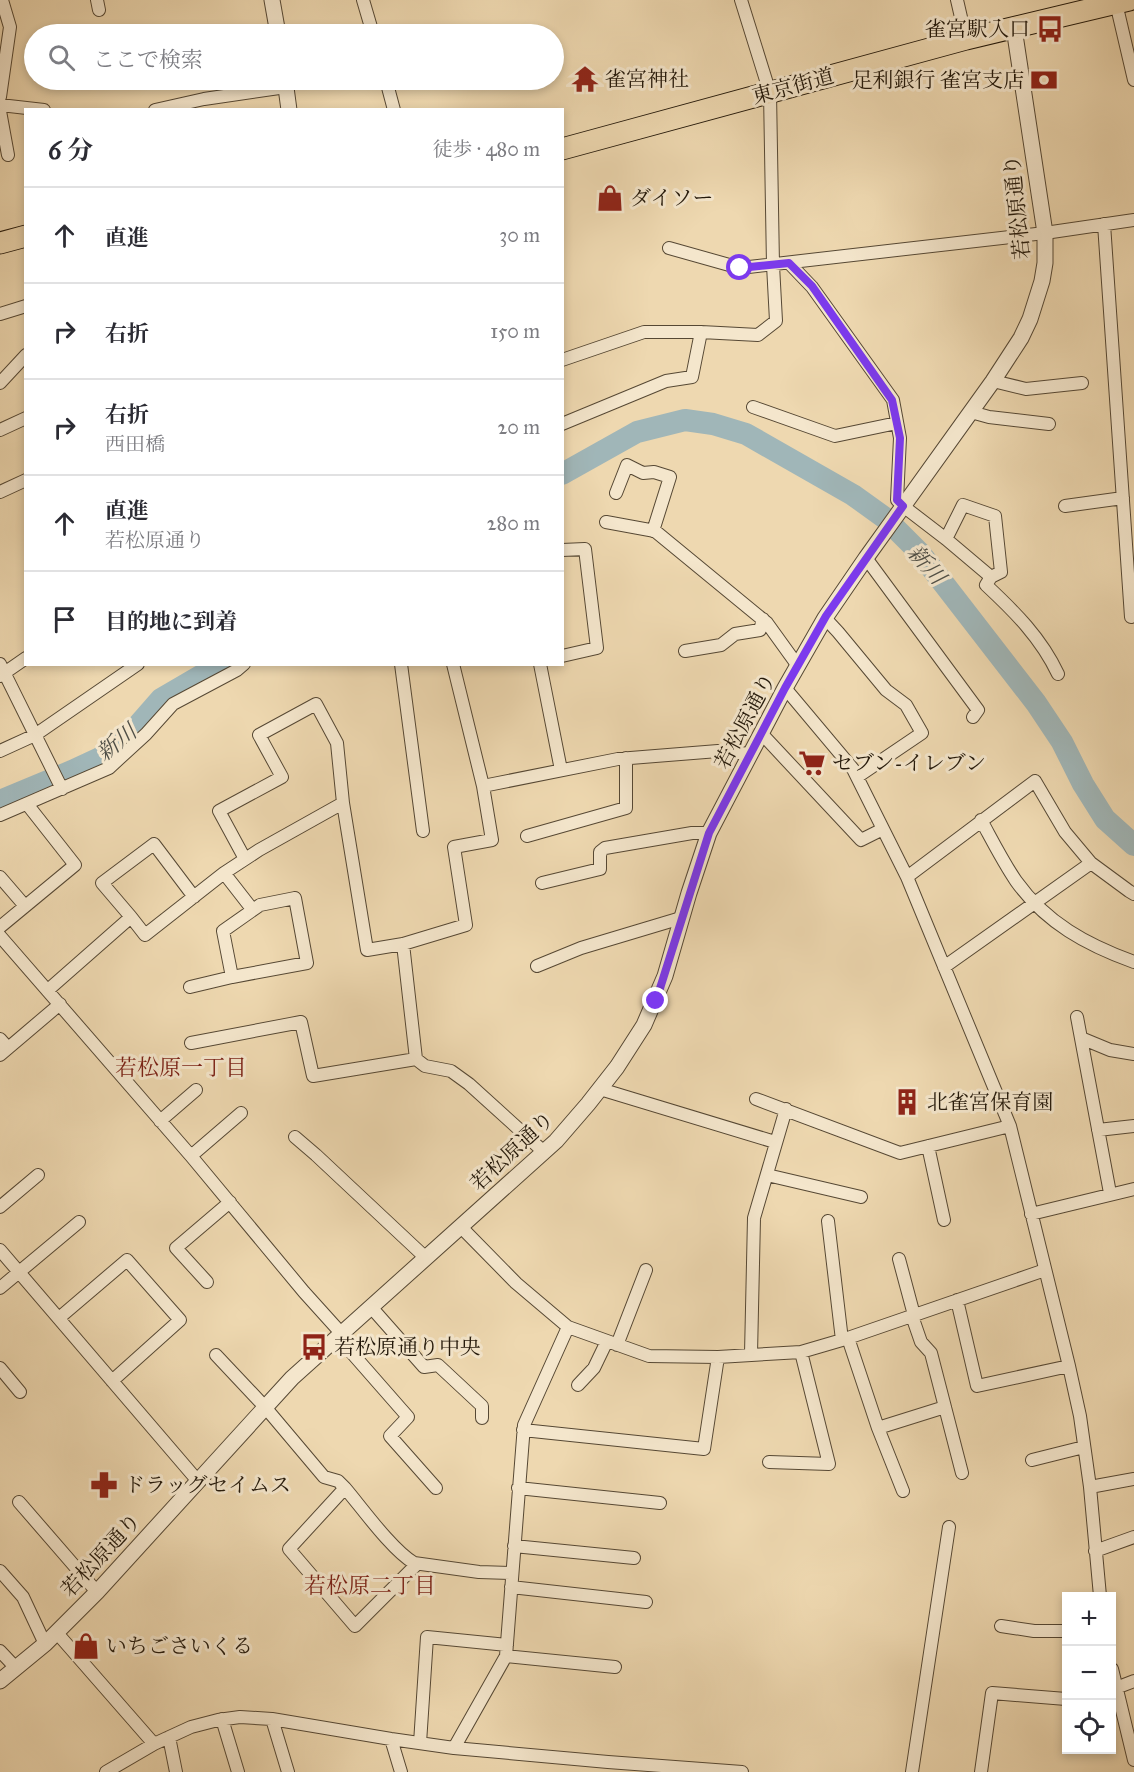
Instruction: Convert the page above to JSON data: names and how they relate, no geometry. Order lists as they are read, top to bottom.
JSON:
{
  "streets": {
    "highway": ["東京街道"],
    "street": ["若松原通り"]
  },
  "crossings": [
    ["東京街道", "若松原通り"]
  ],
  "districts": ["若松原一丁目", "若松原二丁目"],
  "water": ["新川"],
  "places": {
    "bus stop": ["雀宮駅入口", "若松原通り中央"],
    "temple": ["雀宮神社"],
    "bank": ["足利銀行 雀宮支店"],
    "shop": ["ダイソー", "いちごさいくる"],
    "supermarket": ["セブン-イレブン"],
    "building": ["北雀宮保育園"],
    "pharmacy": ["ドラッグセイムス"]
  },
  "page": {
    "search": "ここで検索",
    "heading": ["6 分", "徒歩 · 480 m"],
    "list": [
      ["直進", "30 m"],
      ["右折", "150 m"],
      ["右折", "西田橋", "20 m"],
      ["直進", "若松原通り", "280 m"],
      "目的地に到着"
    ],
    "map_buttons": ["+", "−"]
  }
}
